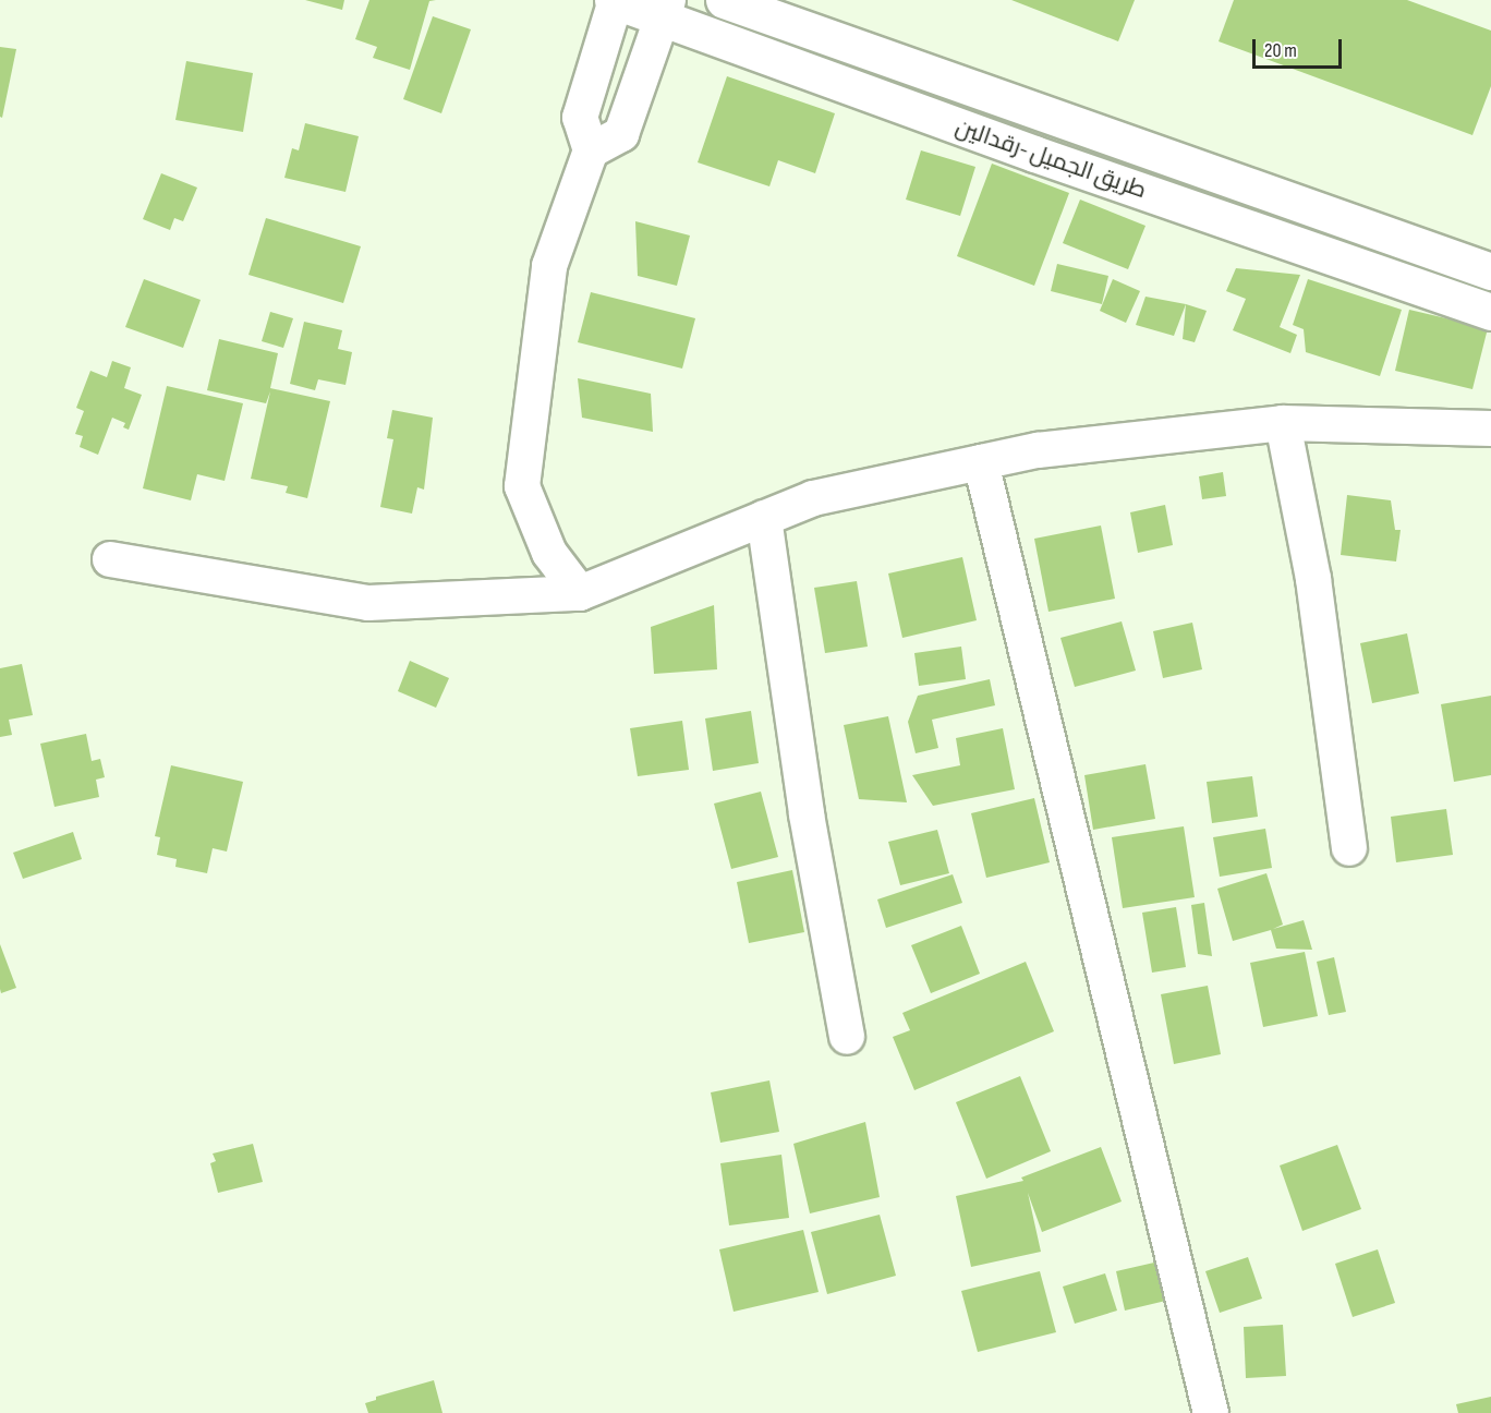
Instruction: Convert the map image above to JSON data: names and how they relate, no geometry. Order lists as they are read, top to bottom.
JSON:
{
  "streets": {
    "main road": ["طريق الجميل -رقدالين"]
  },
  "scale_bar": "20 m"
}
